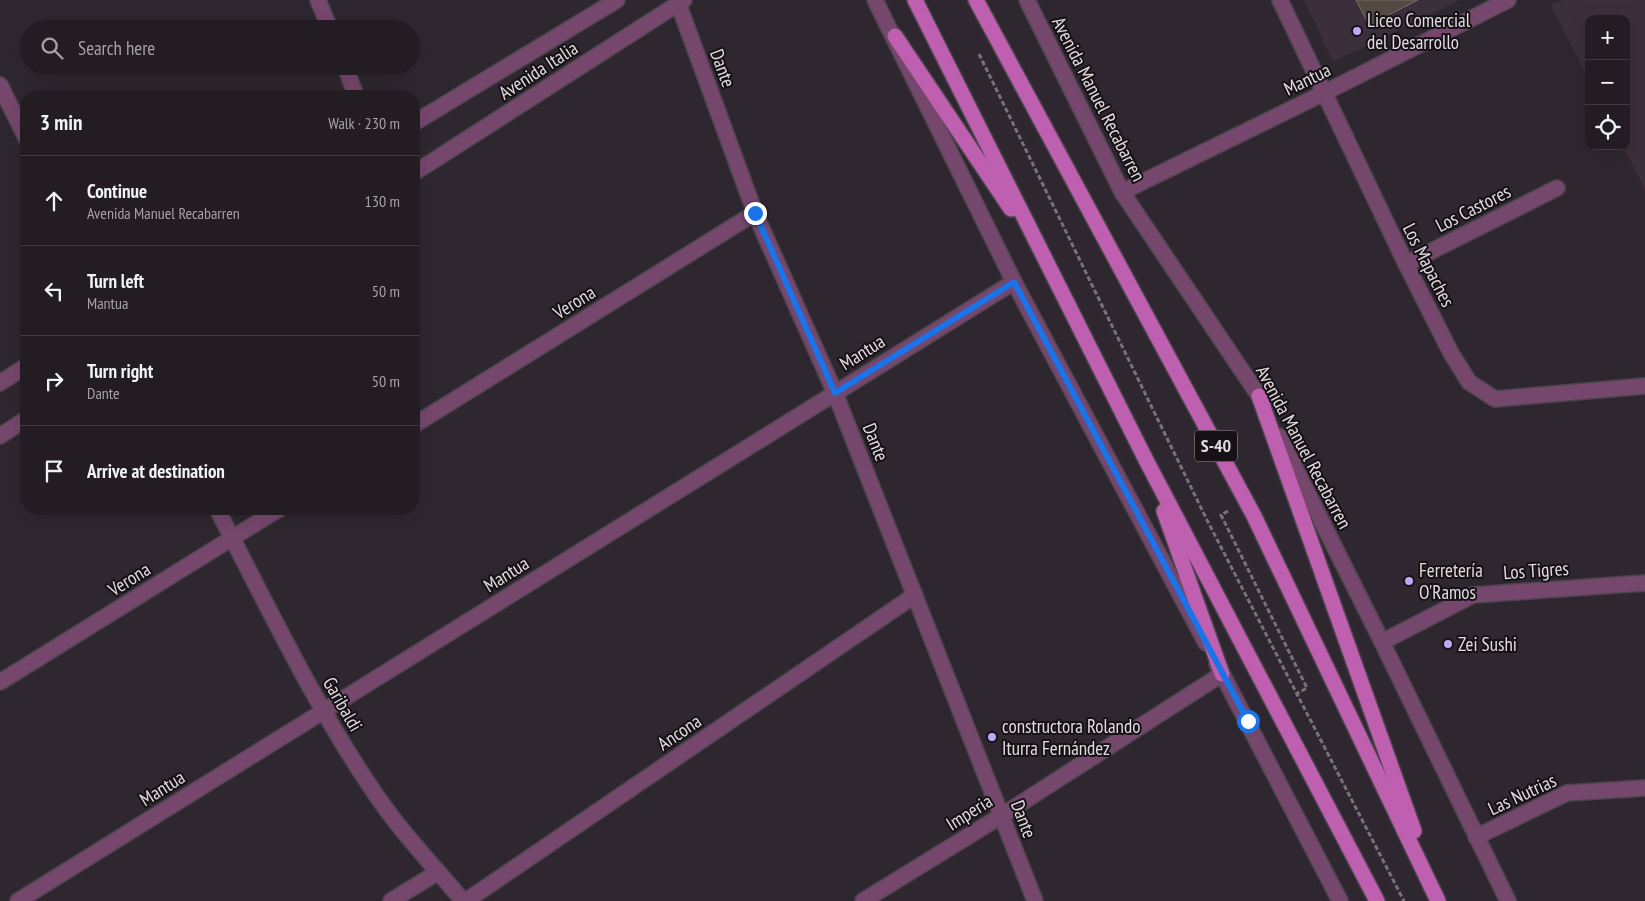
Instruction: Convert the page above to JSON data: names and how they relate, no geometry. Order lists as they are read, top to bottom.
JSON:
{
  "streets": {
    "main road": ["S-40"],
    "street": [
      "Dante",
      "Avenida Italia",
      "Mantua",
      "Avenida Manuel Recabarren",
      "Los Castores",
      "Los Mapaches",
      "Verona",
      "Los Tigres",
      "Garibaldi",
      "Ancona",
      "Las Nutrias",
      "Imperia"
    ]
  },
  "crossings": [
    ["Dante", "Avenida Italia"],
    ["Dante", "Mantua"],
    ["Dante", "Verona"],
    ["Dante", "Ancona"],
    ["Dante", "Imperia"],
    ["Mantua", "Avenida Manuel Recabarren"],
    ["Mantua", "Los Mapaches"],
    ["Mantua", "Garibaldi"],
    ["Avenida Manuel Recabarren", "Los Tigres"],
    ["Avenida Manuel Recabarren", "Las Nutrias"],
    ["Los Castores", "Los Mapaches"],
    ["Verona", "Garibaldi"],
    ["Garibaldi", "Ancona"]
  ],
  "places": [
    "Liceo Comercial del Desarrollo",
    "Ferretería O'Ramos",
    "Zei Sushi",
    "constructora Rolando Iturra Fernández"
  ],
  "page": {
    "map_buttons": ["+", "−"],
    "search": "Search here",
    "heading": ["3 min", "Walk · 230 m"],
    "list": [
      ["Continue", "Avenida Manuel Recabarren", "130 m"],
      ["Turn left", "Mantua", "50 m"],
      ["Turn right", "Dante", "50 m"],
      "Arrive at destination"
    ]
  }
}
